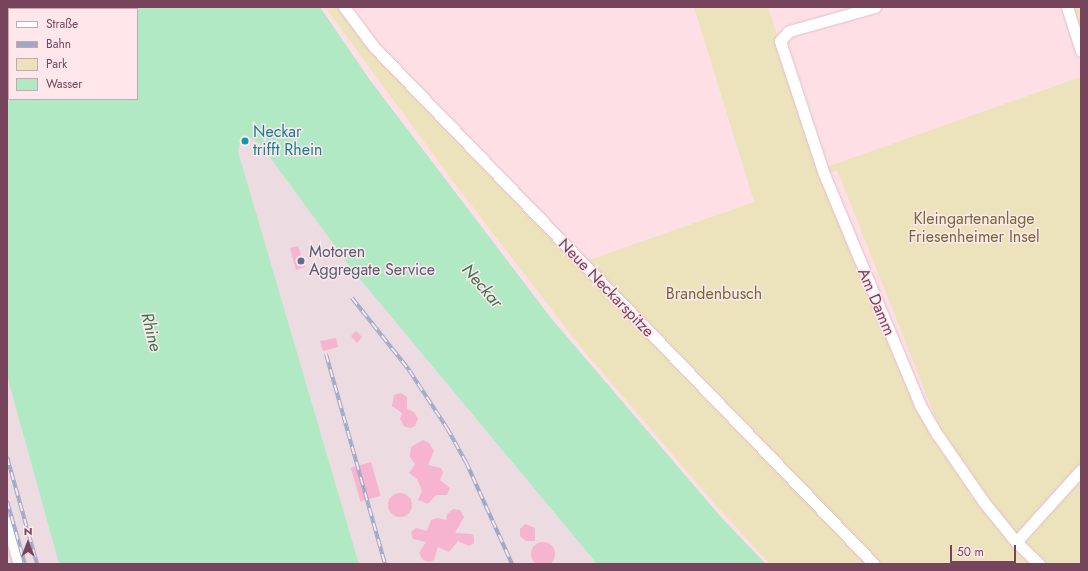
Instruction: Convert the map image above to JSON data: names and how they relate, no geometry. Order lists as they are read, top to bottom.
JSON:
{
  "streets": {
    "street": ["Neue Neckarspitze", "Am Damm"]
  },
  "water": ["Neckar", "Rhine"],
  "parks": ["Kleingartenanlage Friesenheimer Insel", "Brandenbusch"],
  "places": ["Neckar trifft Rhein", "Motoren Aggregate Service"],
  "legend": [
    "Straße",
    "Bahn",
    "Park",
    "Wasser"
  ],
  "scale_bar": "50 m",
  "north": "top"
}
